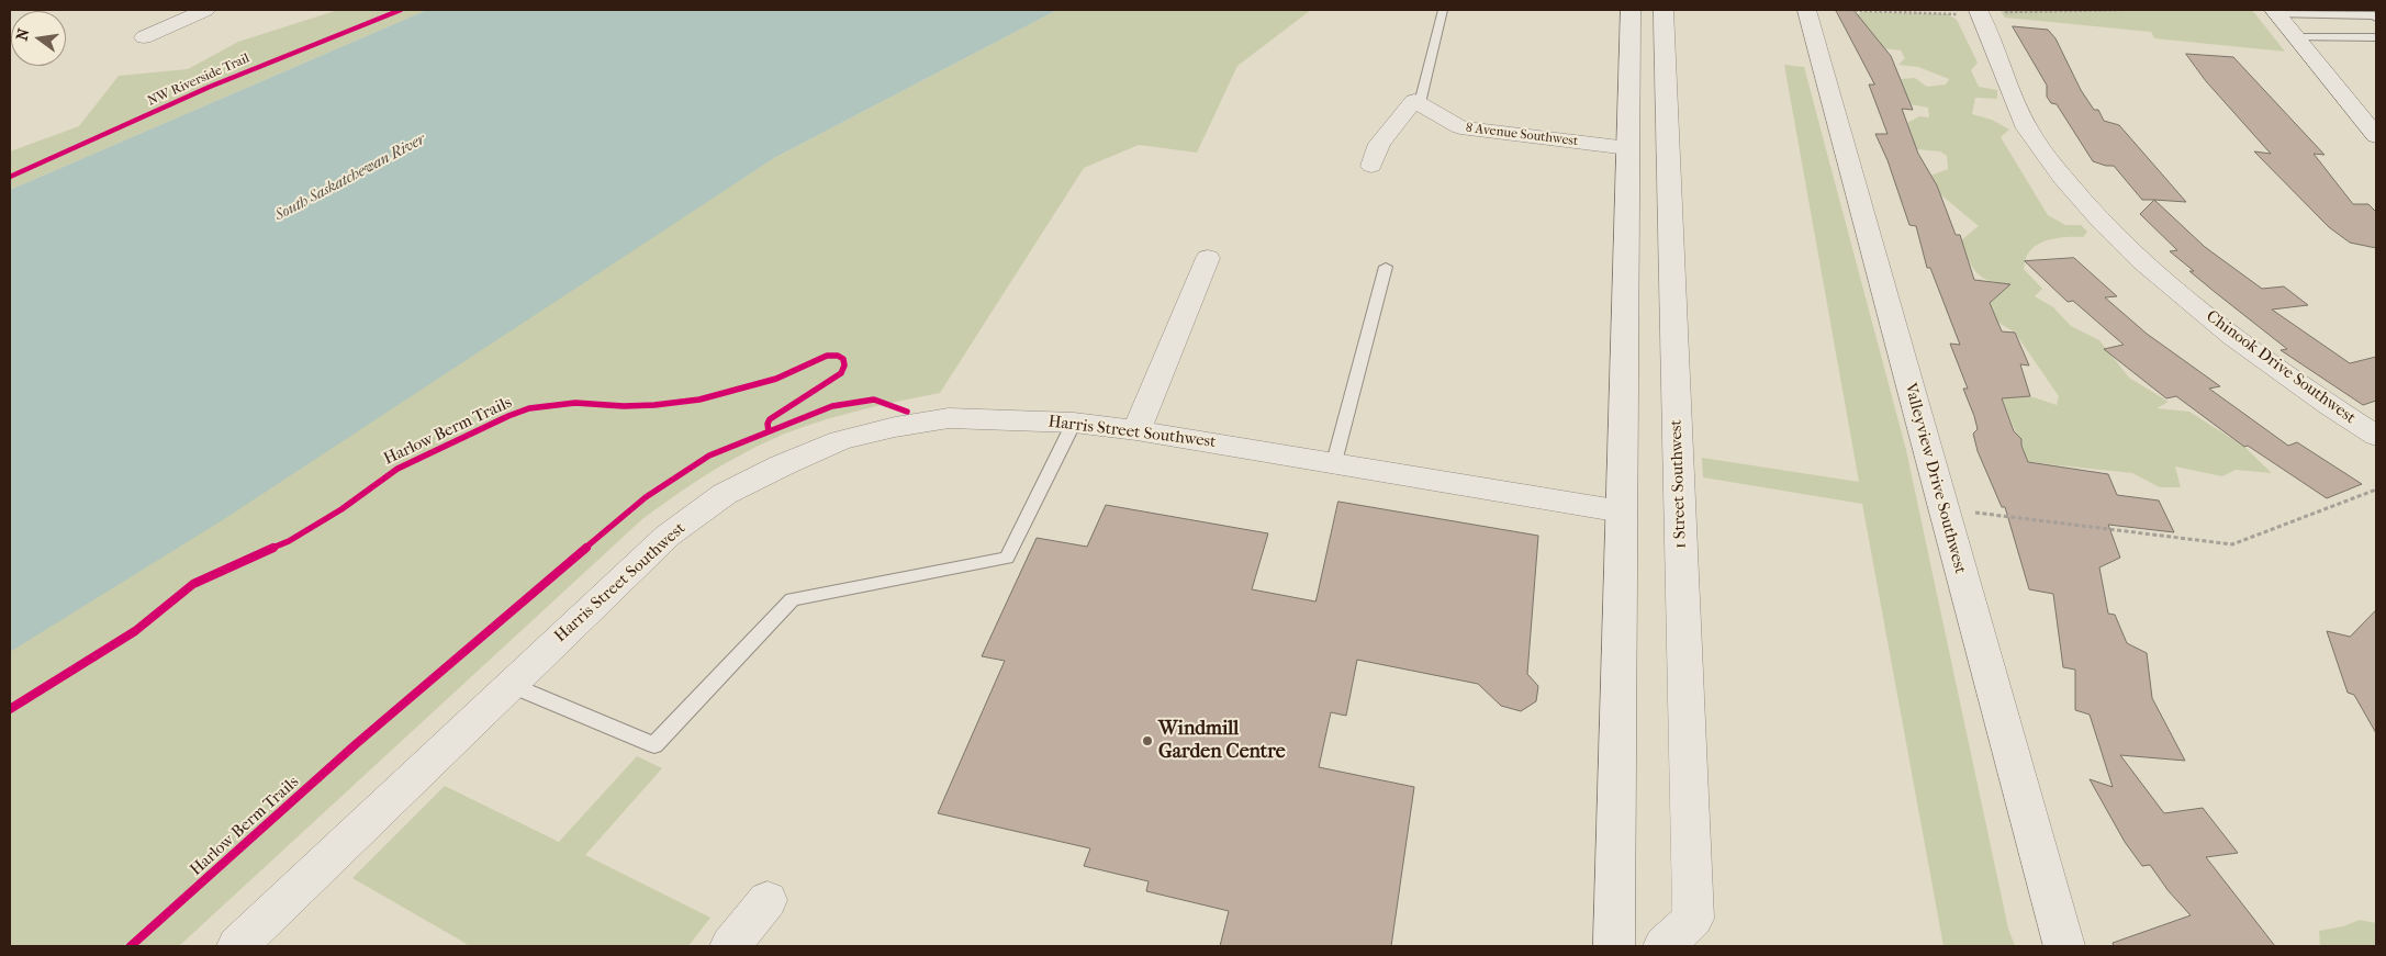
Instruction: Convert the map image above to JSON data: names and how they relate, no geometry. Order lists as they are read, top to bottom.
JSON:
{
  "streets": {
    "street": [
      "8 Avenue Southwest",
      "Chinook Drive Southwest",
      "Harris Street Southwest",
      "Valleyview Drive Southwest",
      "1 Street Southwest"
    ],
    "cycle path": ["NW Riverside Trail", "Harlow Berm Trails"]
  },
  "water": ["South Saskatchewan River"],
  "places": ["Windmill Garden Centre"],
  "north": "left"
}
